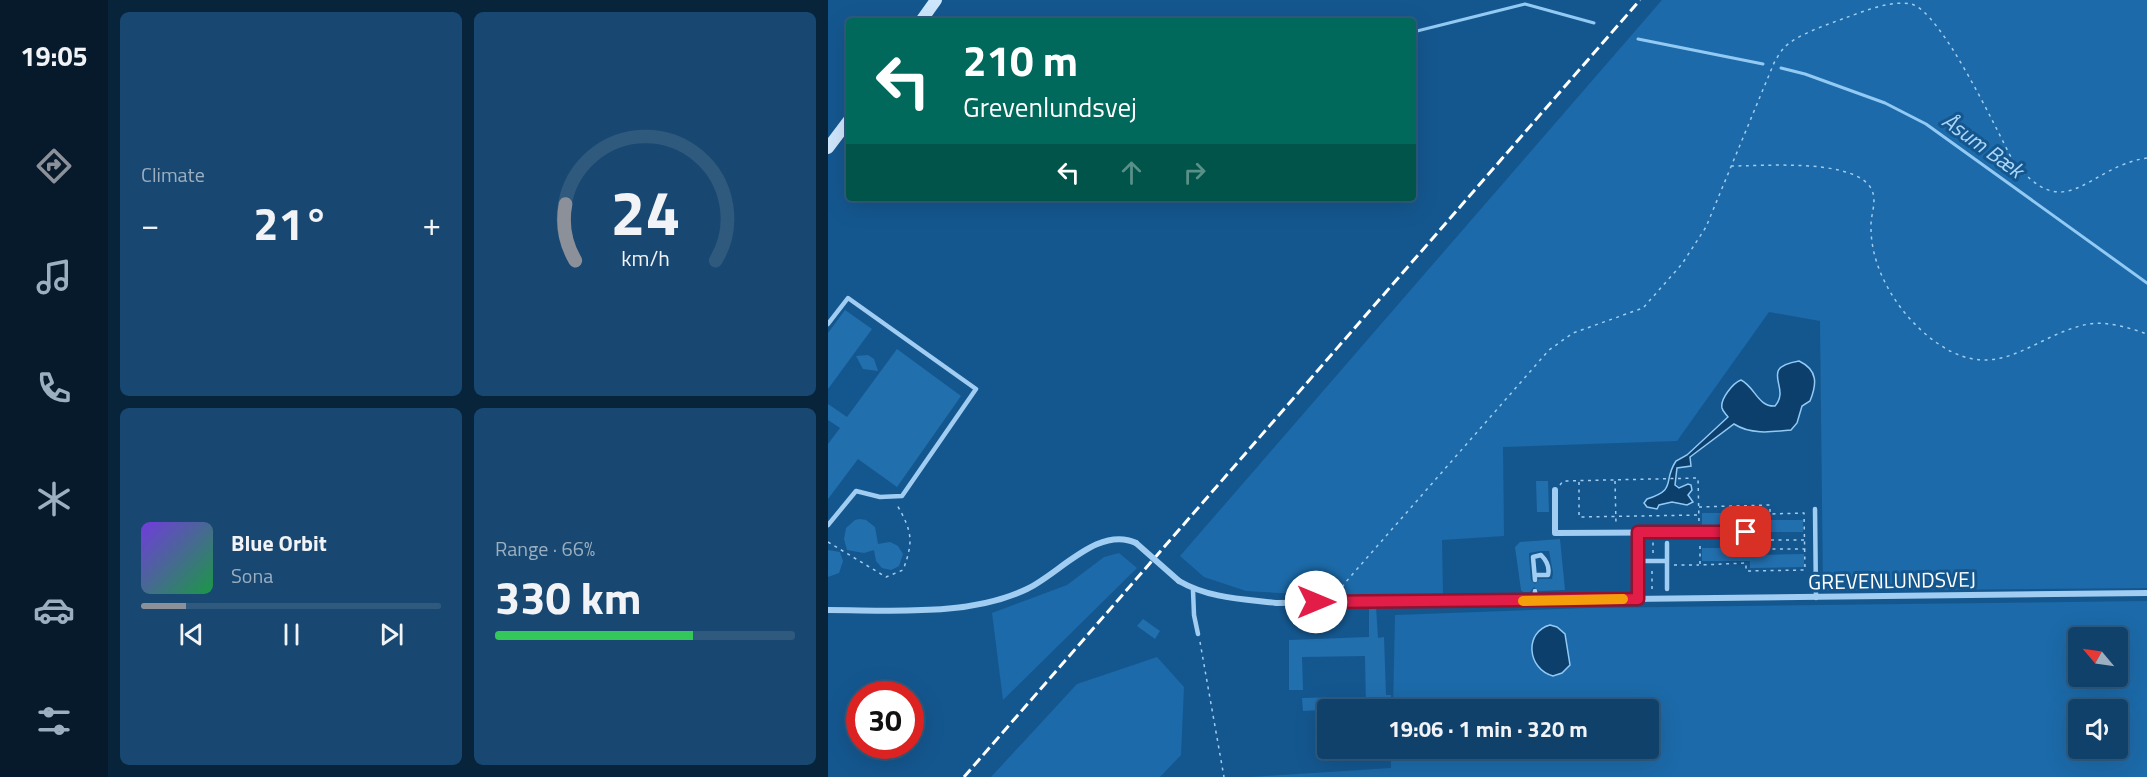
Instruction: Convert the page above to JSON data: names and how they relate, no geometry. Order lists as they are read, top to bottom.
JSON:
{
  "streets": {
    "street": ["GREVENLUNDSVEJ"]
  },
  "water": ["Åsum Bæk"],
  "north": "top left",
  "page": {
    "tabs": "19:05",
    "tile": [
      "Climate",
      ["Range · 66%", "330 km"]
    ],
    "turn": ["210 m", "Grevenlundsvej"],
    "heat": ["−", "21°", "+"],
    "song": ["Blue Orbit", "Sona"],
    "limit": "30",
    "trip": "19:06 · 1 min · 320 m",
    "gauge": ["24", "km/h"]
  }
}
